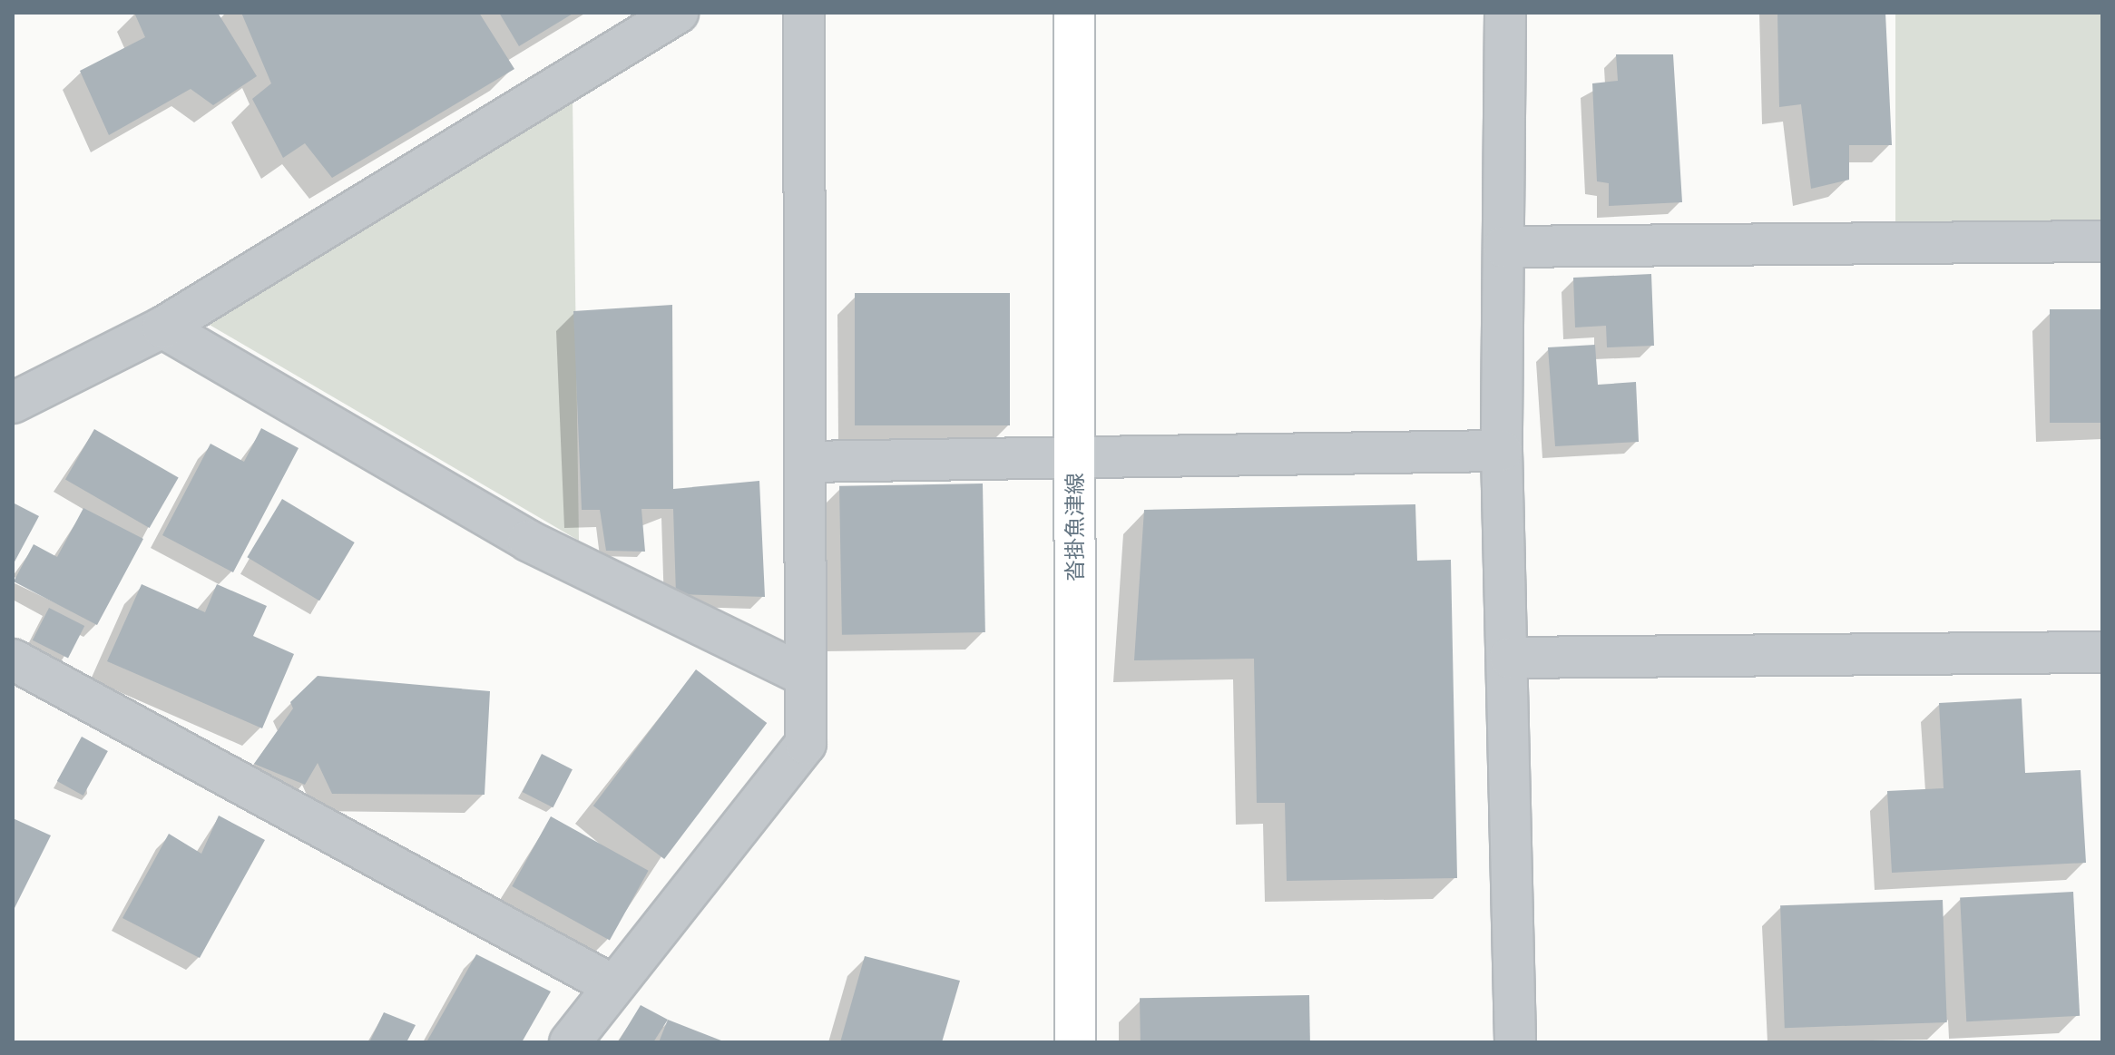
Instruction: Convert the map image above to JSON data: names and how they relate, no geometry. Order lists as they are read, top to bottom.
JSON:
{
  "streets": {
    "main road": ["沓掛魚津線"]
  }
}
